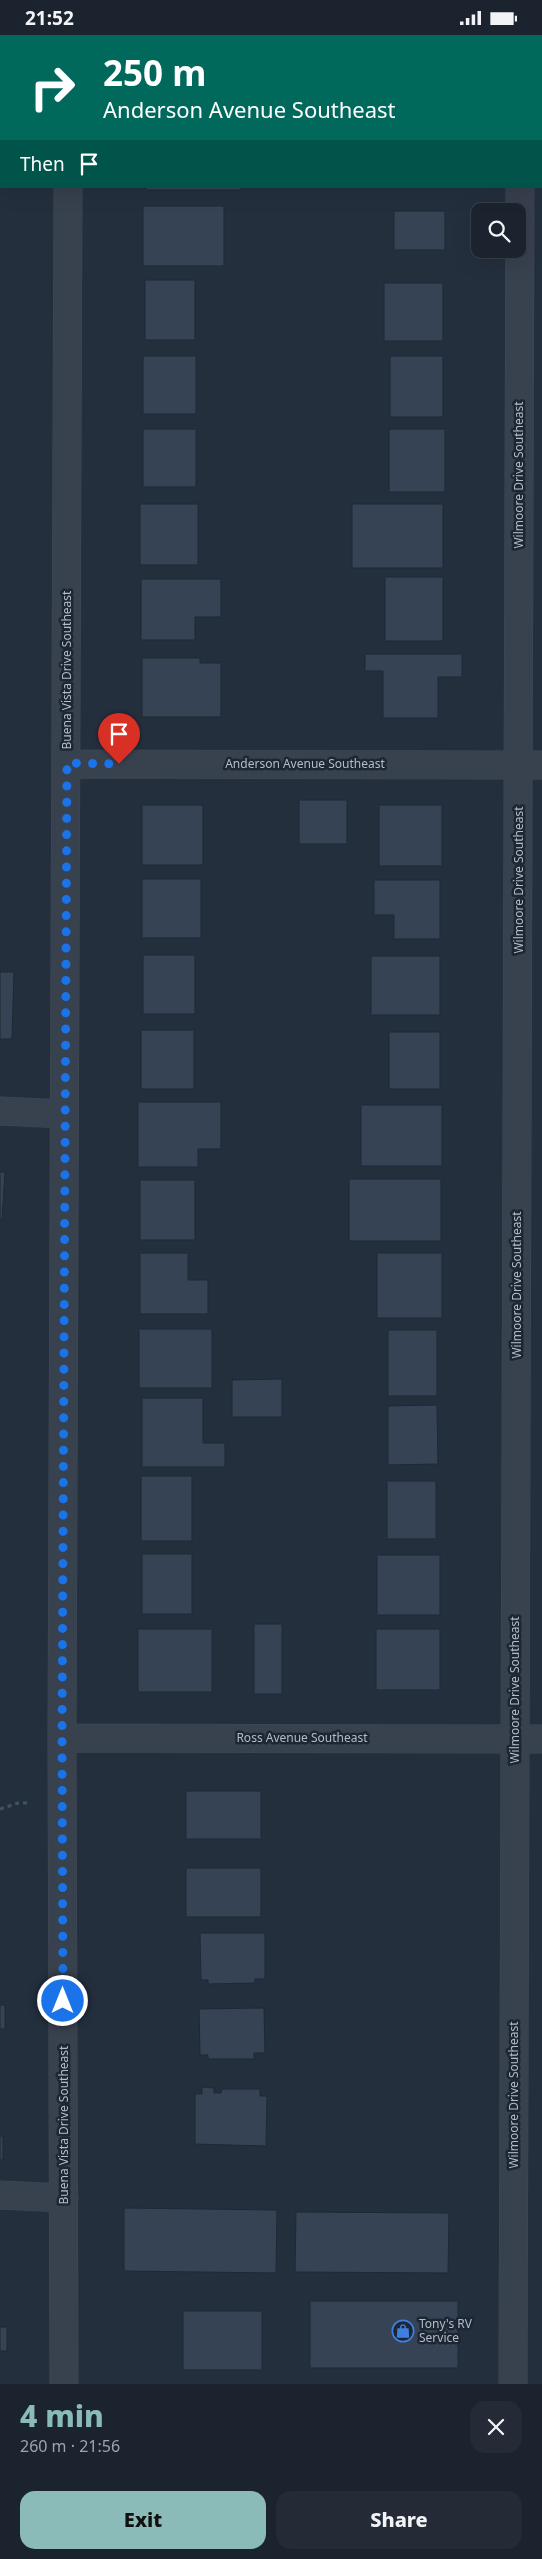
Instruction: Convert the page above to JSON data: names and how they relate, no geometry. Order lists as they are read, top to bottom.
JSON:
{
  "streets": {
    "street": [
      "Wilmoore Drive Southeast",
      "Buena Vista Drive Southeast",
      "Anderson Avenue Southeast",
      "Ross Avenue Southeast"
    ]
  },
  "crossings": [
    ["Wilmoore Drive Southeast", "Anderson Avenue Southeast"],
    ["Wilmoore Drive Southeast", "Ross Avenue Southeast"],
    ["Buena Vista Drive Southeast", "Anderson Avenue Southeast"],
    ["Buena Vista Drive Southeast", "Ross Avenue Southeast"]
  ],
  "places": {
    "shop": ["Tony's RV Service"]
  },
  "page": {
    "status": "21:52",
    "turn": ["250 m", "Anderson Avenue Southeast"],
    "then": "Then",
    "heading": ["4 min", "260 m · 21:56"],
    "buttons": ["Exit", "Share"]
  }
}
